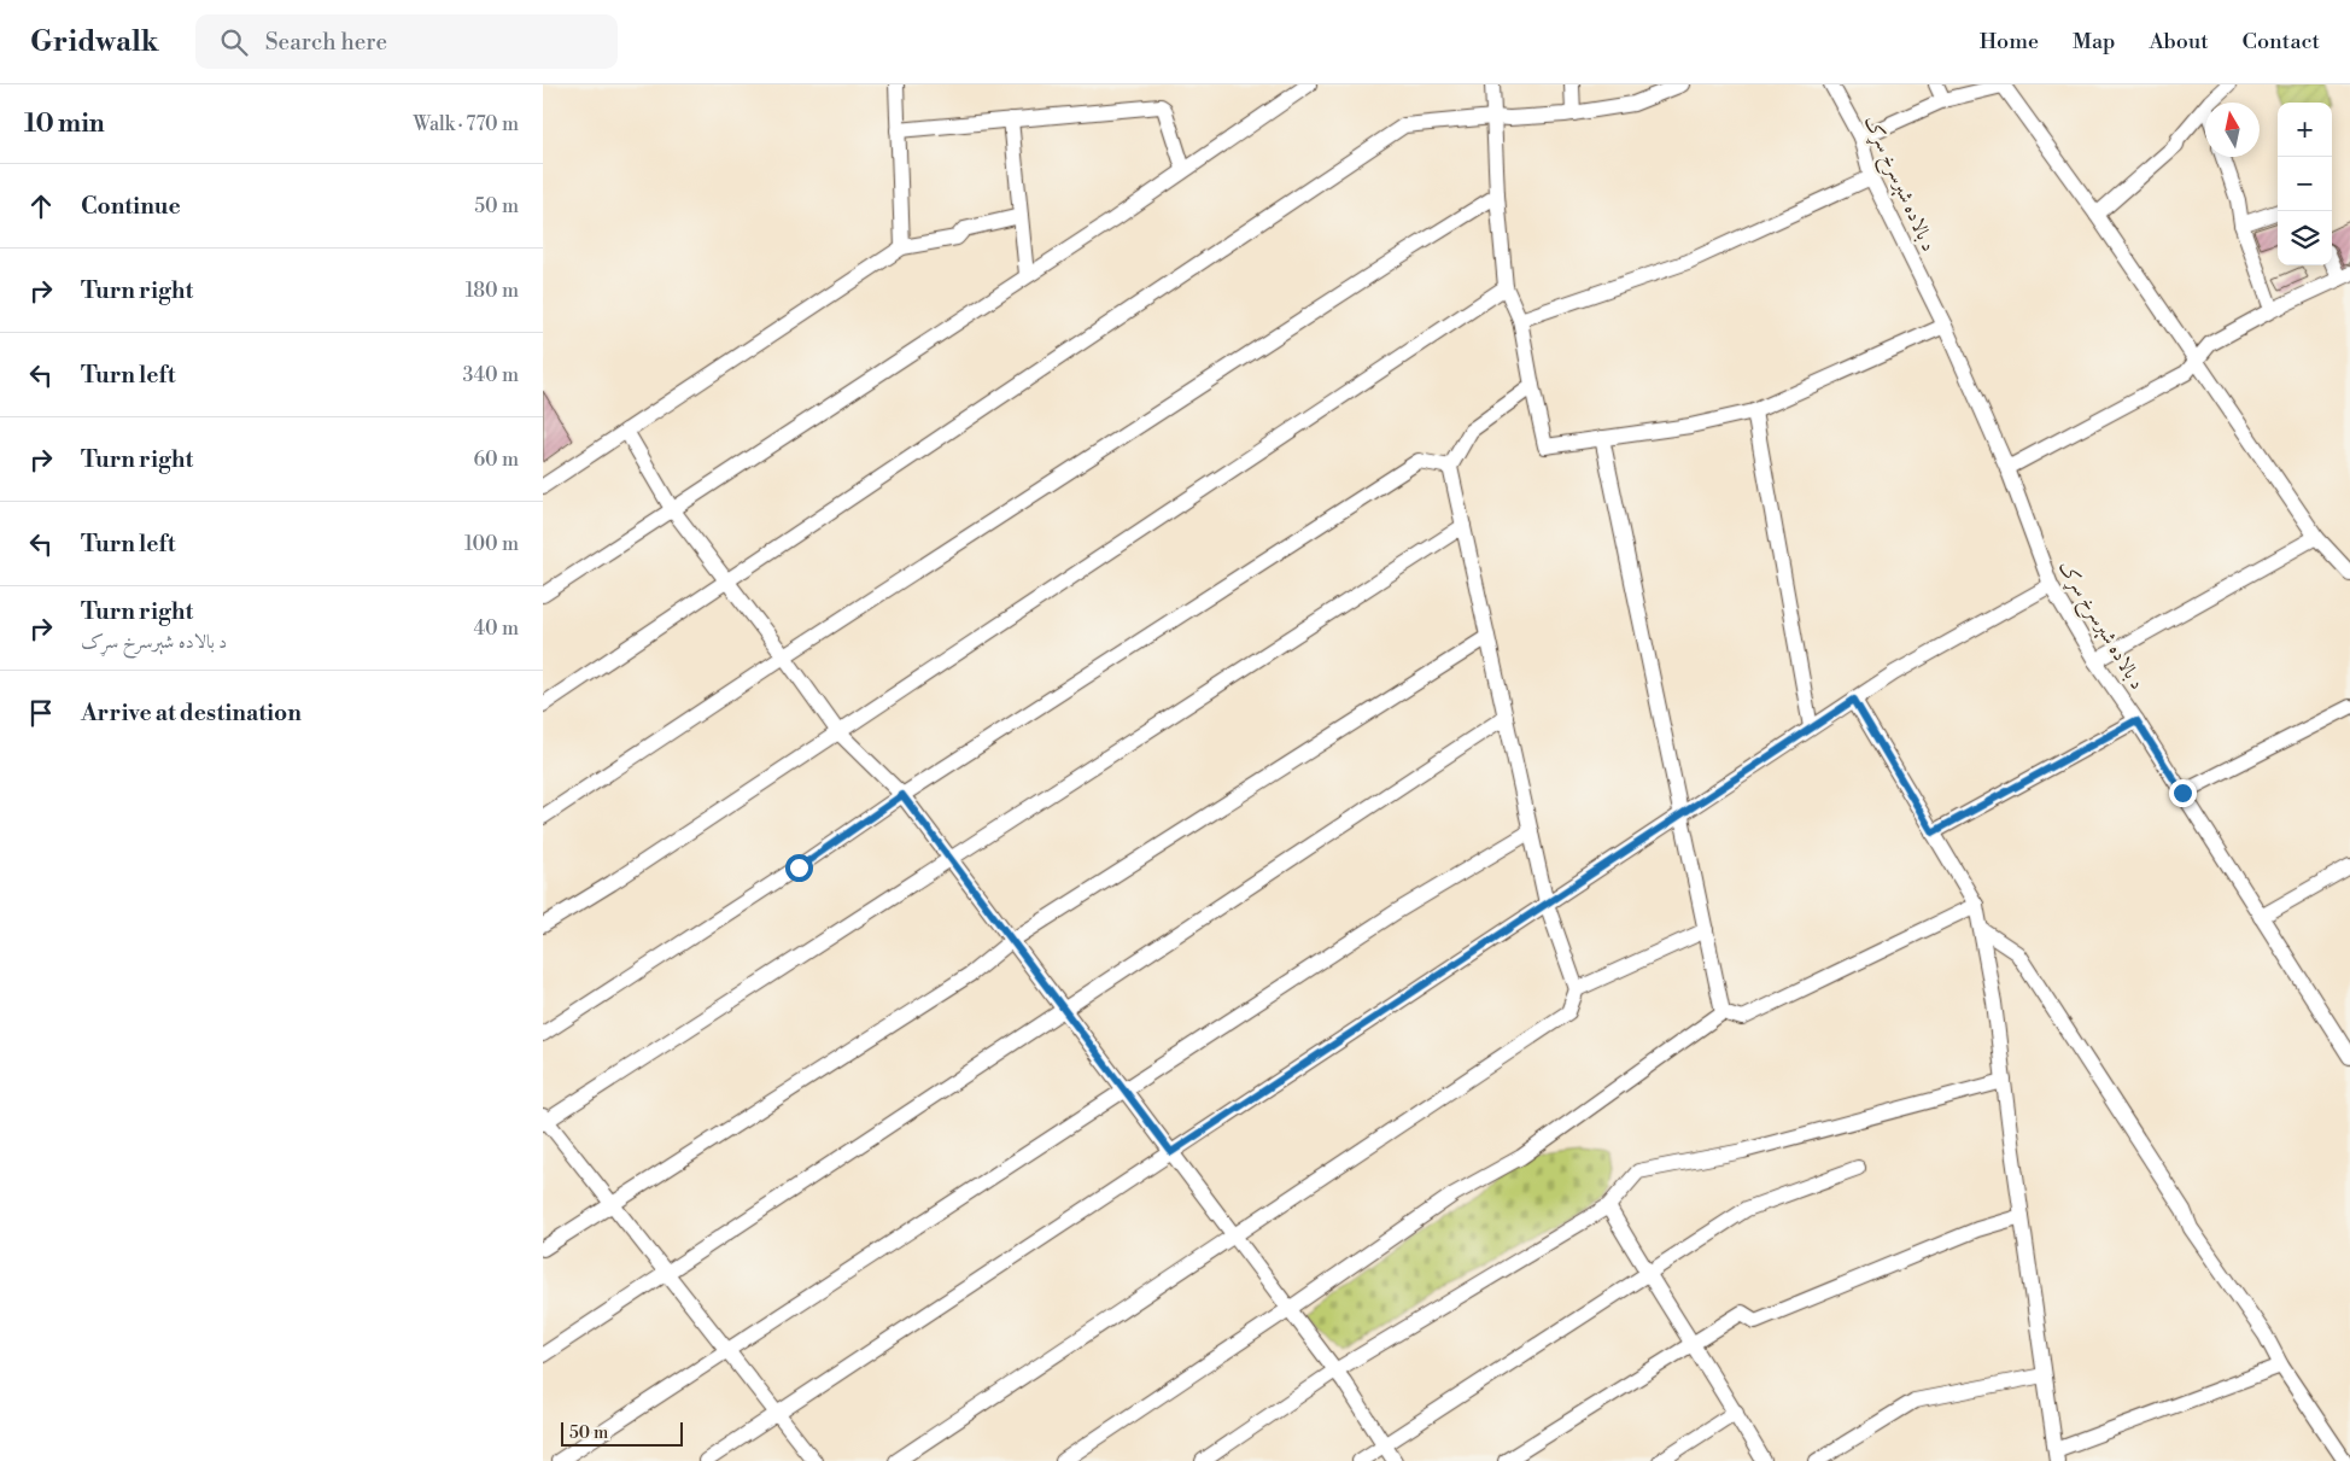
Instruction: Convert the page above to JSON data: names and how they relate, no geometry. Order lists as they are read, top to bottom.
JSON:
{
  "streets": {
    "street": ["د بالاده شېرسرخ سړک"]
  },
  "scale_bar": "50 m",
  "north": "top",
  "page": {
    "header": "Gridwalk",
    "search": "Search here",
    "nav": [
      "Home",
      "Map",
      "About",
      "Contact"
    ],
    "heading": ["10 min", "Walk · 770 m"],
    "map_buttons": ["+", "−"],
    "list": [
      ["Continue", "50 m"],
      ["Turn right", "180 m"],
      ["Turn left", "340 m"],
      ["Turn right", "60 m"],
      ["Turn left", "100 m"],
      ["Turn right", "د بالاده شېرسرخ سړک", "40 m"],
      "Arrive at destination"
    ],
    "scale": "50 m"
  }
}
